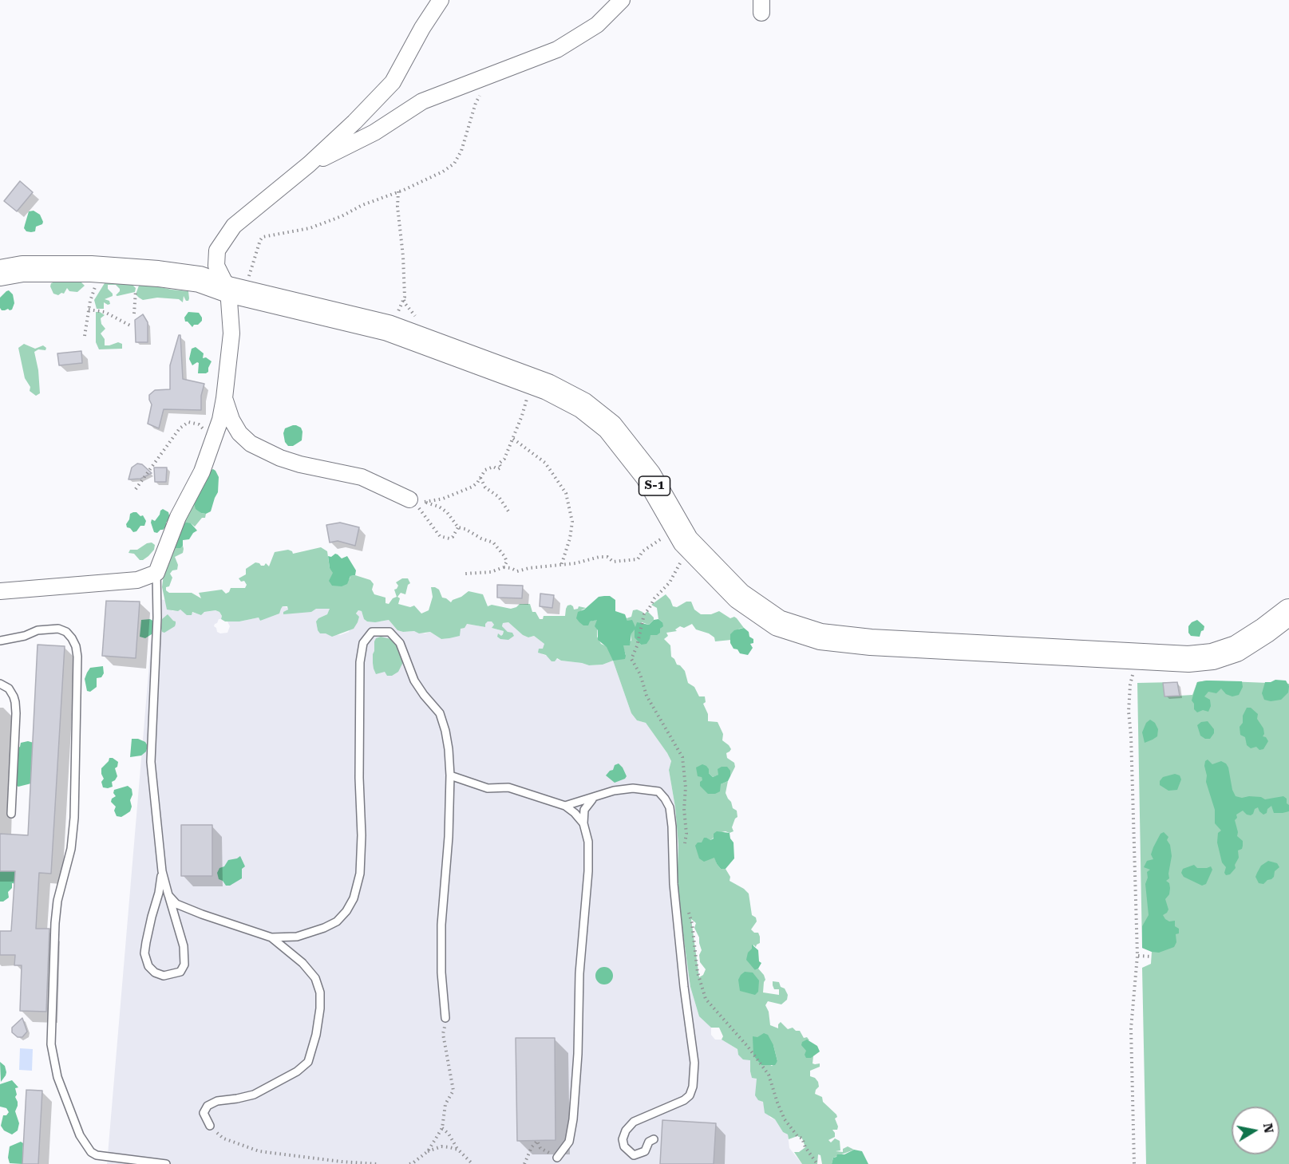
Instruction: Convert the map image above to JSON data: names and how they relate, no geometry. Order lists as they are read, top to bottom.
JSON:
{
  "streets": {
    "main road": ["S-1"]
  },
  "north": "right"
}
